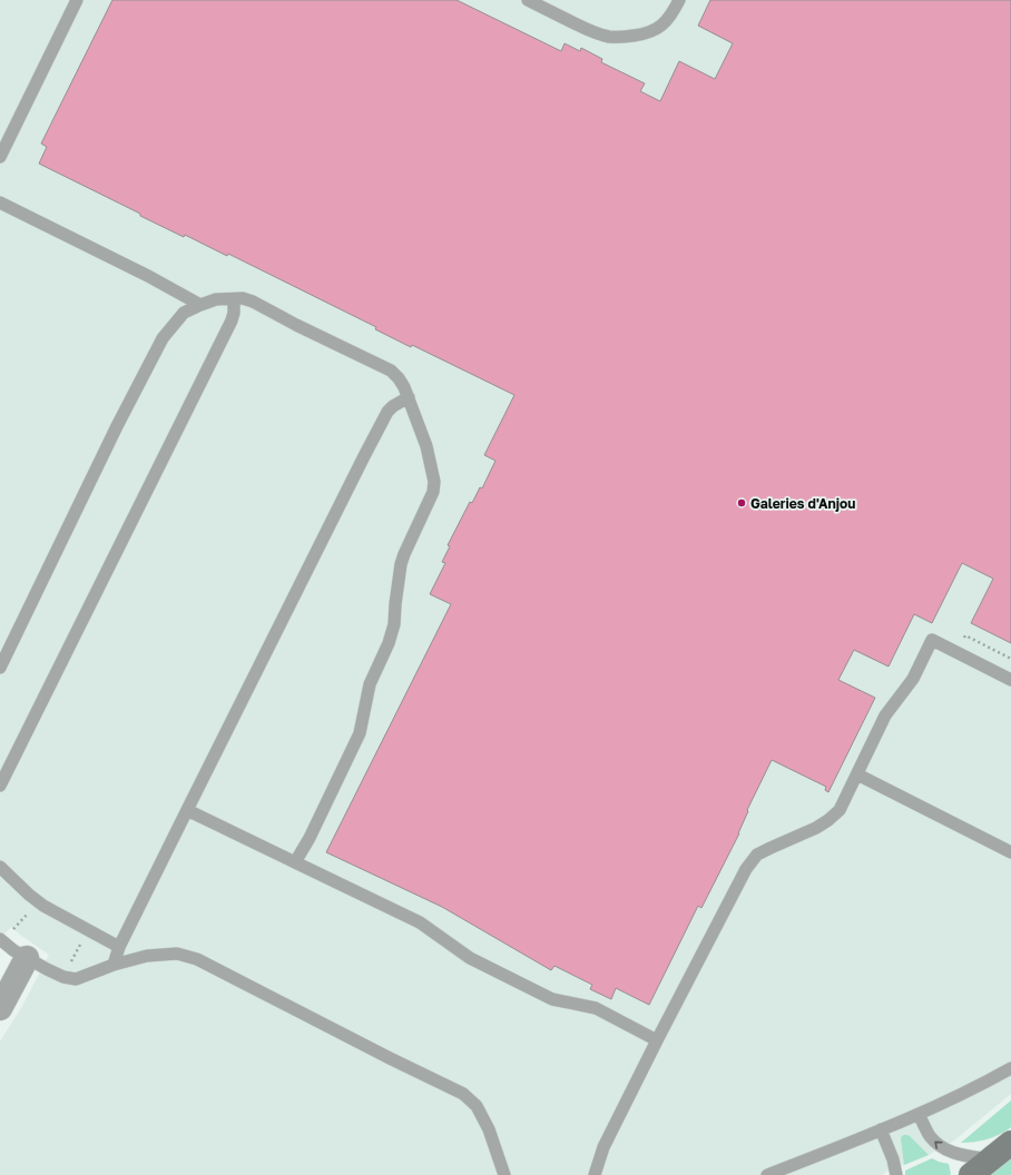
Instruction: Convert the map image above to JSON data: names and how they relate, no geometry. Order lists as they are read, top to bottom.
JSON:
{
  "places": ["Galeries d'Anjou"]
}
